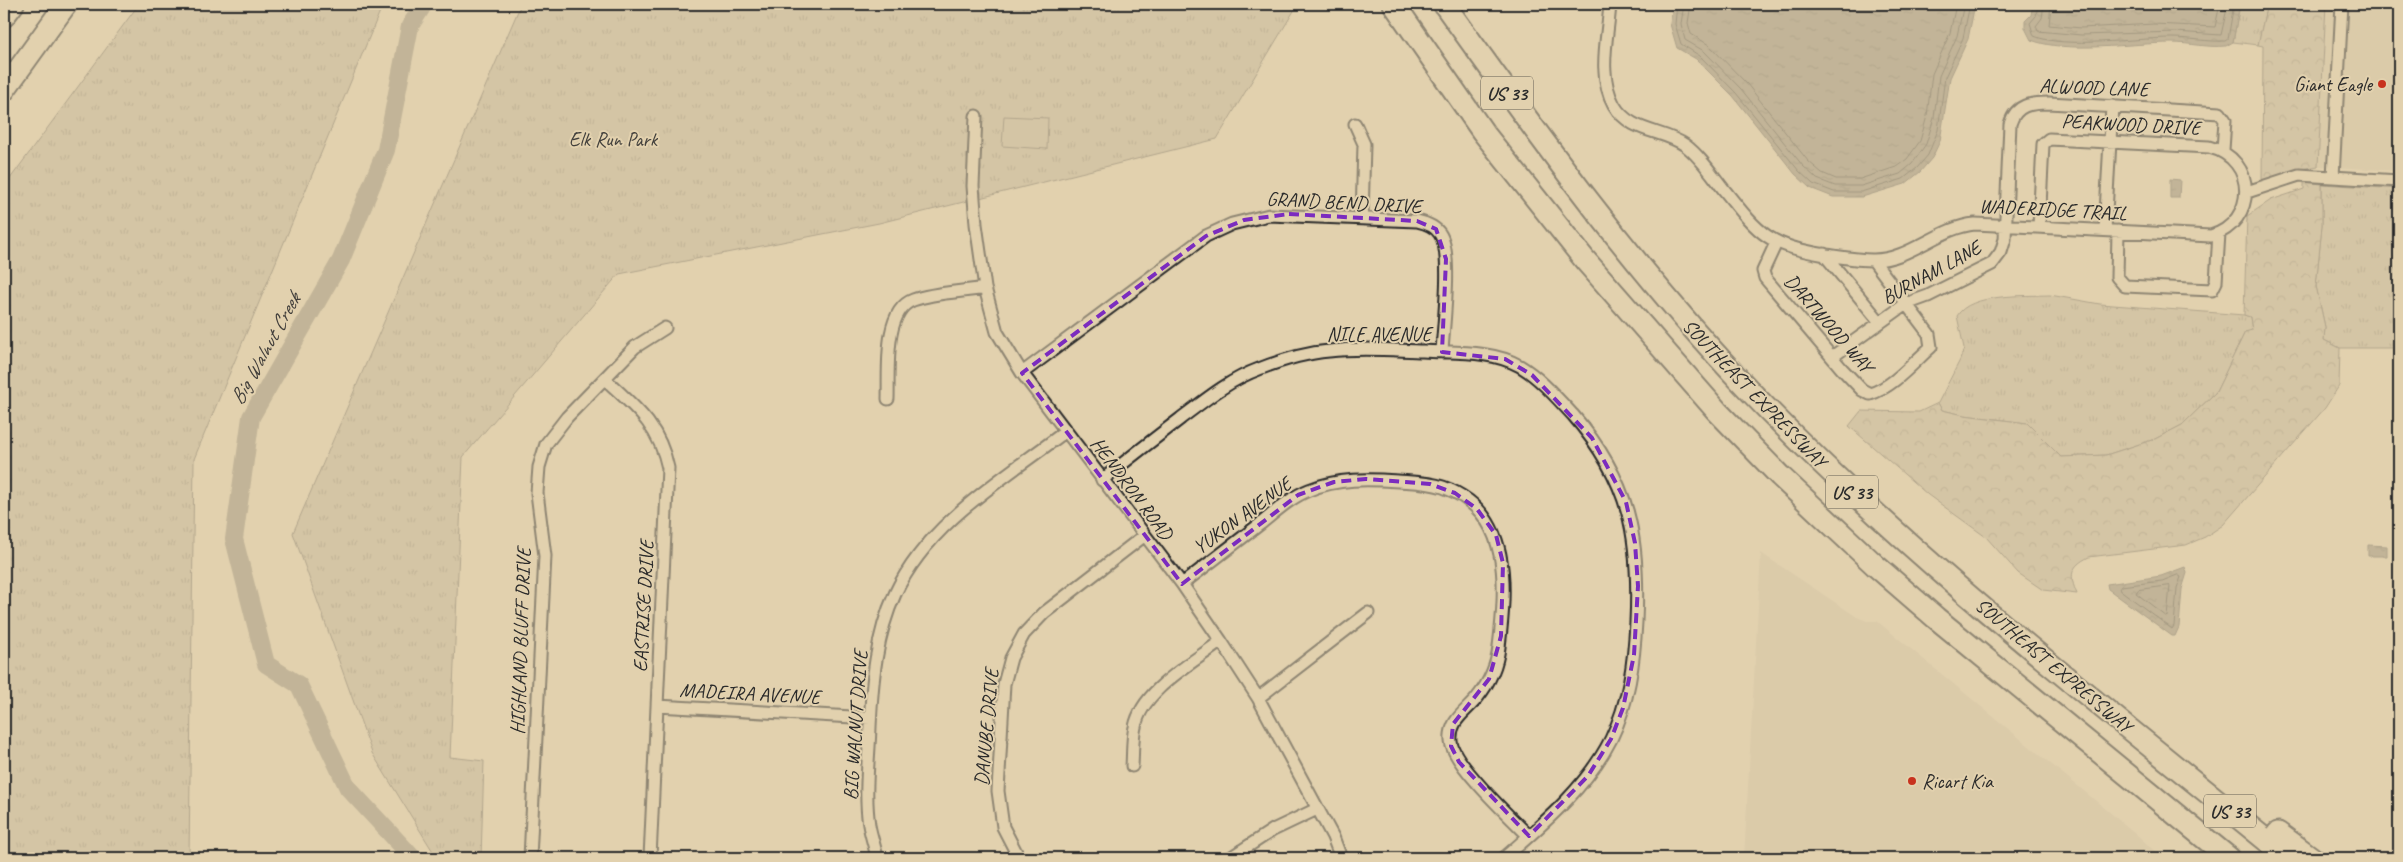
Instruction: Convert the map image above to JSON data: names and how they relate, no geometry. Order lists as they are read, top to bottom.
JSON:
{
  "streets": {
    "highway": ["US 33", "SOUTHEAST EXPRESSWAY"],
    "street": [
      "ALWOOD LANE",
      "PEAKWOOD DRIVE",
      "GRAND BEND DRIVE",
      "WADERIDGE TRAIL",
      "BURNAM LANE",
      "DARTWOOD WAY",
      "NILE AVENUE",
      "HENDRON ROAD",
      "YUKON AVENUE",
      "EASTRISE DRIVE",
      "HIGHLAND BLUFF DRIVE",
      "MADEIRA AVENUE",
      "BIG WALNUT DRIVE",
      "DANUBE DRIVE"
    ]
  },
  "crossings": [
    ["ALWOOD LANE", "PEAKWOOD DRIVE"],
    ["ALWOOD LANE", "WADERIDGE TRAIL"],
    ["ALWOOD LANE", "BURNAM LANE"],
    ["PEAKWOOD DRIVE", "WADERIDGE TRAIL"],
    ["GRAND BEND DRIVE", "NILE AVENUE"],
    ["GRAND BEND DRIVE", "HENDRON ROAD"],
    ["WADERIDGE TRAIL", "BURNAM LANE"],
    ["WADERIDGE TRAIL", "DARTWOOD WAY"],
    ["BURNAM LANE", "DARTWOOD WAY"],
    ["NILE AVENUE", "HENDRON ROAD"],
    ["NILE AVENUE", "YUKON AVENUE"],
    ["HENDRON ROAD", "YUKON AVENUE"],
    ["HENDRON ROAD", "BIG WALNUT DRIVE"],
    ["HENDRON ROAD", "DANUBE DRIVE"],
    ["EASTRISE DRIVE", "HIGHLAND BLUFF DRIVE"],
    ["EASTRISE DRIVE", "MADEIRA AVENUE"],
    ["MADEIRA AVENUE", "BIG WALNUT DRIVE"]
  ],
  "water": ["Big Walnut Creek"],
  "parks": ["Elk Run Park"],
  "places": ["Giant Eagle", "Ricart Kia"]
}
